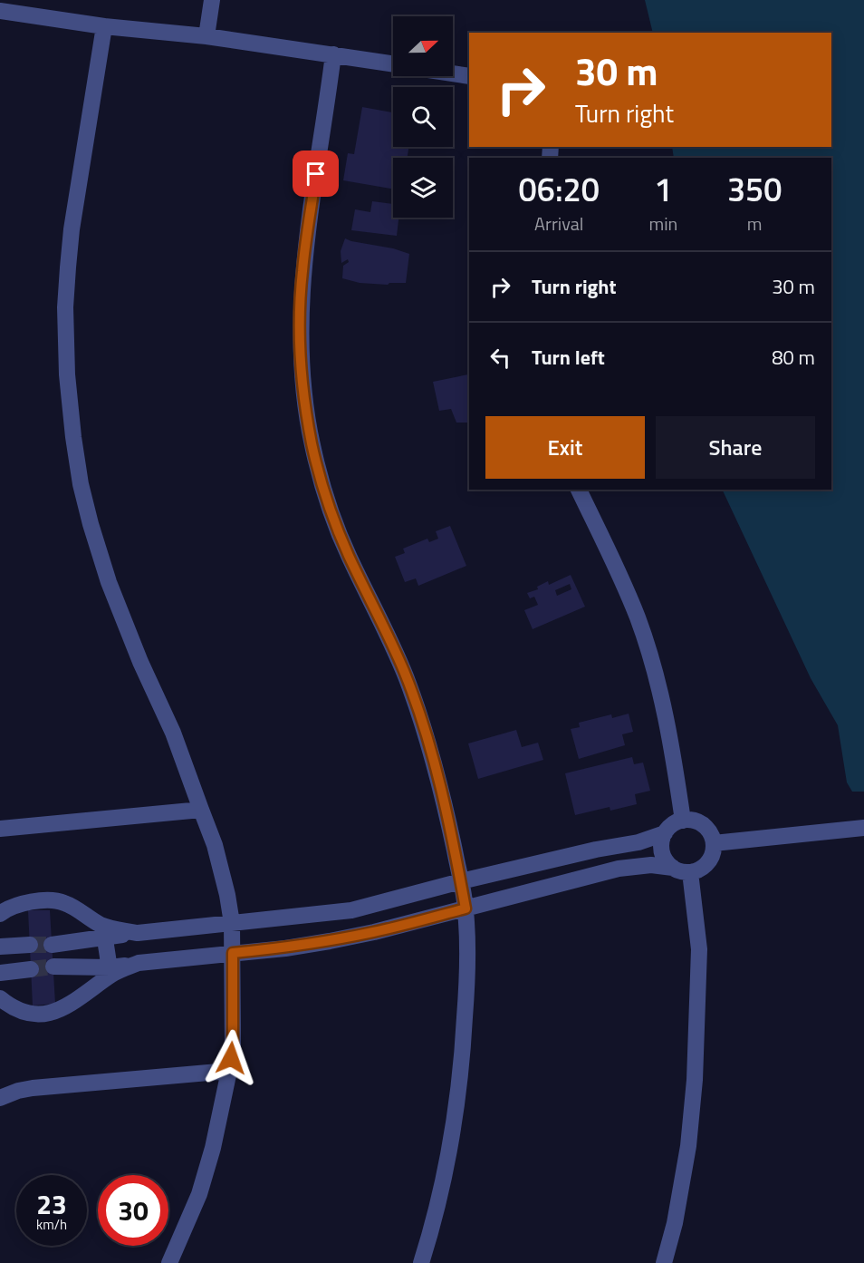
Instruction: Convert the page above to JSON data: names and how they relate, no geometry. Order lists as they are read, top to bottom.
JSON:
{
  "north": "right",
  "page": {
    "turn": ["30 m", "Turn right"],
    "eta": [
      "06:20",
      "Arrival",
      "1",
      "min",
      "350",
      "m"
    ],
    "list": [
      {
        "name": "Turn right",
        "value": "30 m"
      },
      {
        "name": "Turn left",
        "value": "80 m"
      }
    ],
    "buttons": ["Exit", "Share"],
    "speed": "23 km/h",
    "limit": "30"
  }
}
